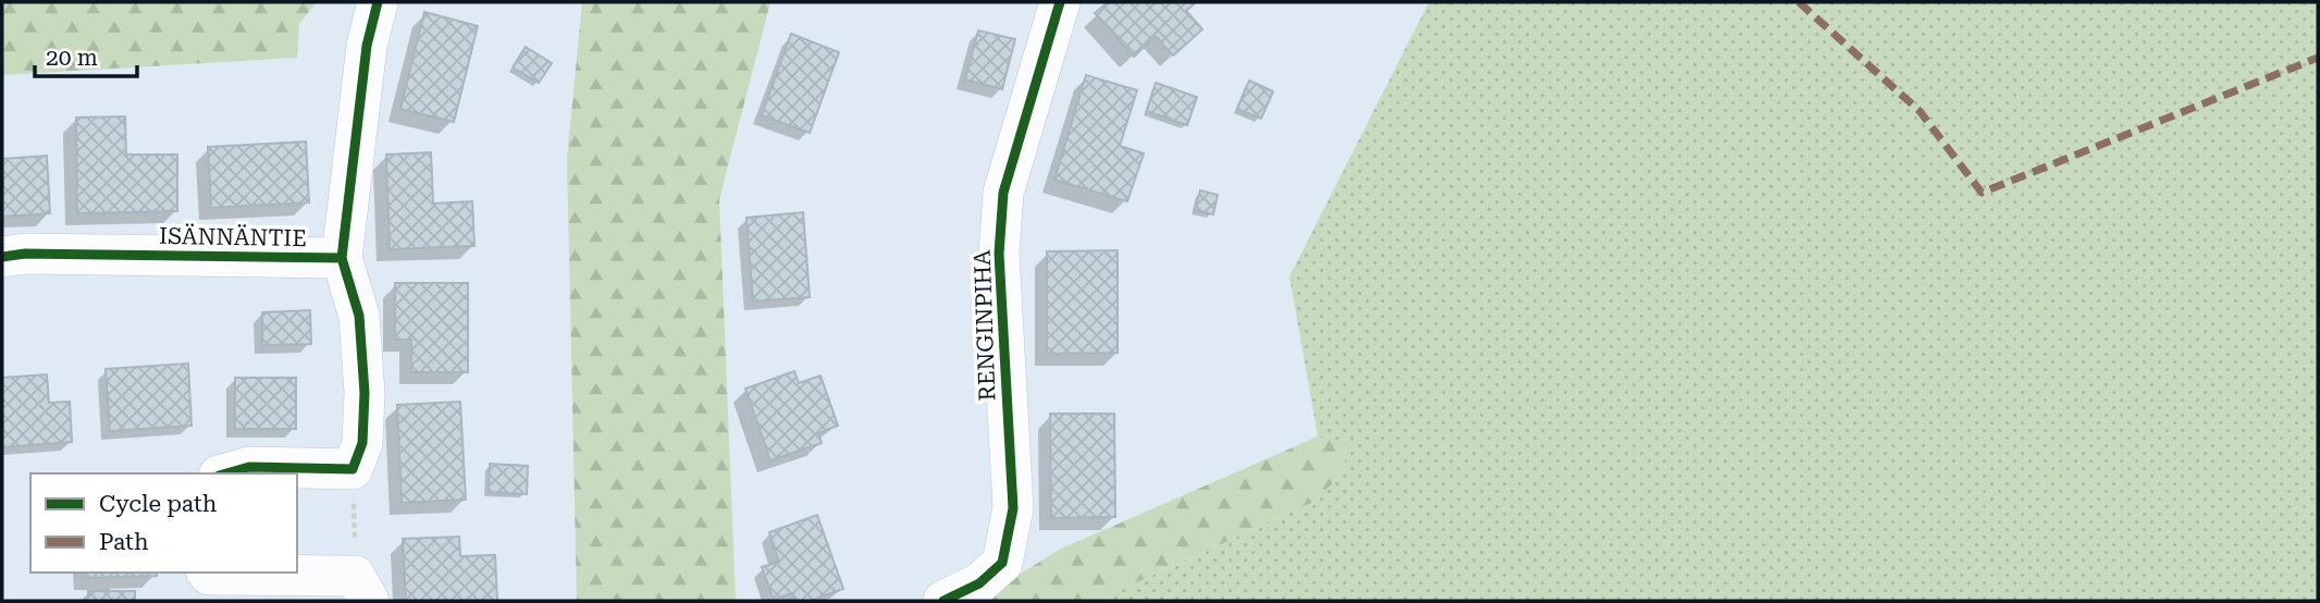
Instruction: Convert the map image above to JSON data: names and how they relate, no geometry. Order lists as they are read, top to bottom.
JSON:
{
  "streets": {
    "street": ["ISÄNNÄNTIE", "RENGINPIHA"]
  },
  "legend": ["Cycle path", "Path"],
  "scale_bar": "20 m"
}
